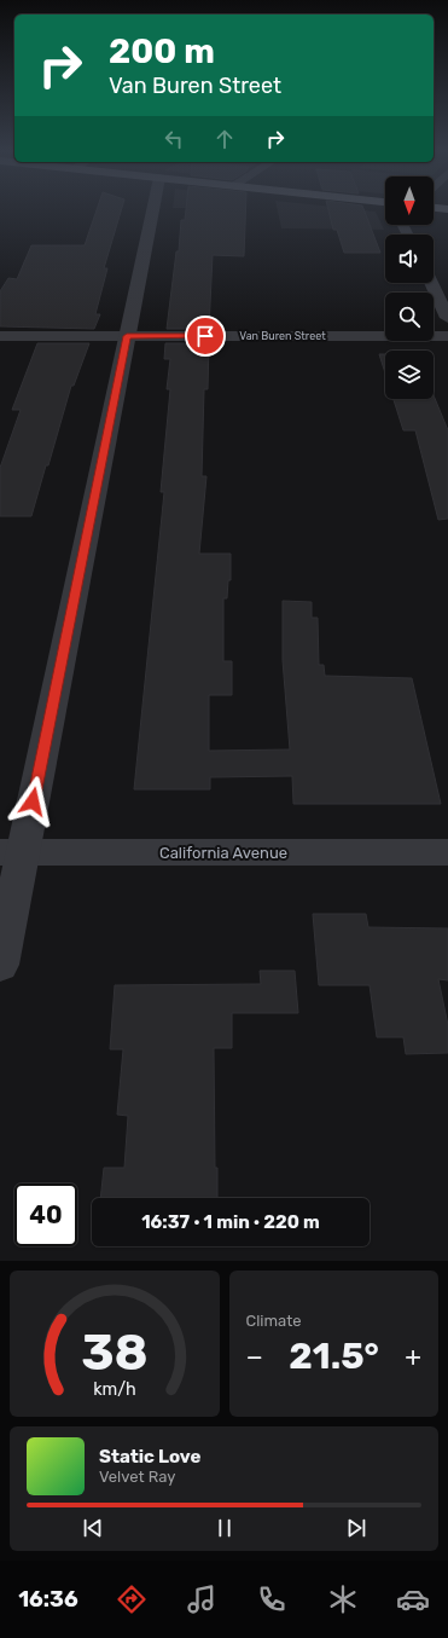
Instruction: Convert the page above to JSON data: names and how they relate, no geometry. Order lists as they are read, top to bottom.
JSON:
{
  "streets": {
    "street": ["Van Buren Street", "California Avenue"]
  },
  "north": "bottom",
  "page": {
    "turn": ["200 m", "Van Buren Street"],
    "limit": "40",
    "trip": "16:37 · 1 min · 220 m",
    "tile": "Climate",
    "heat": ["−", "21.5°", "+"],
    "song": ["Static Love", "Velvet Ray"],
    "tabs": "16:36",
    "gauge": ["38", "km/h"]
  }
}
